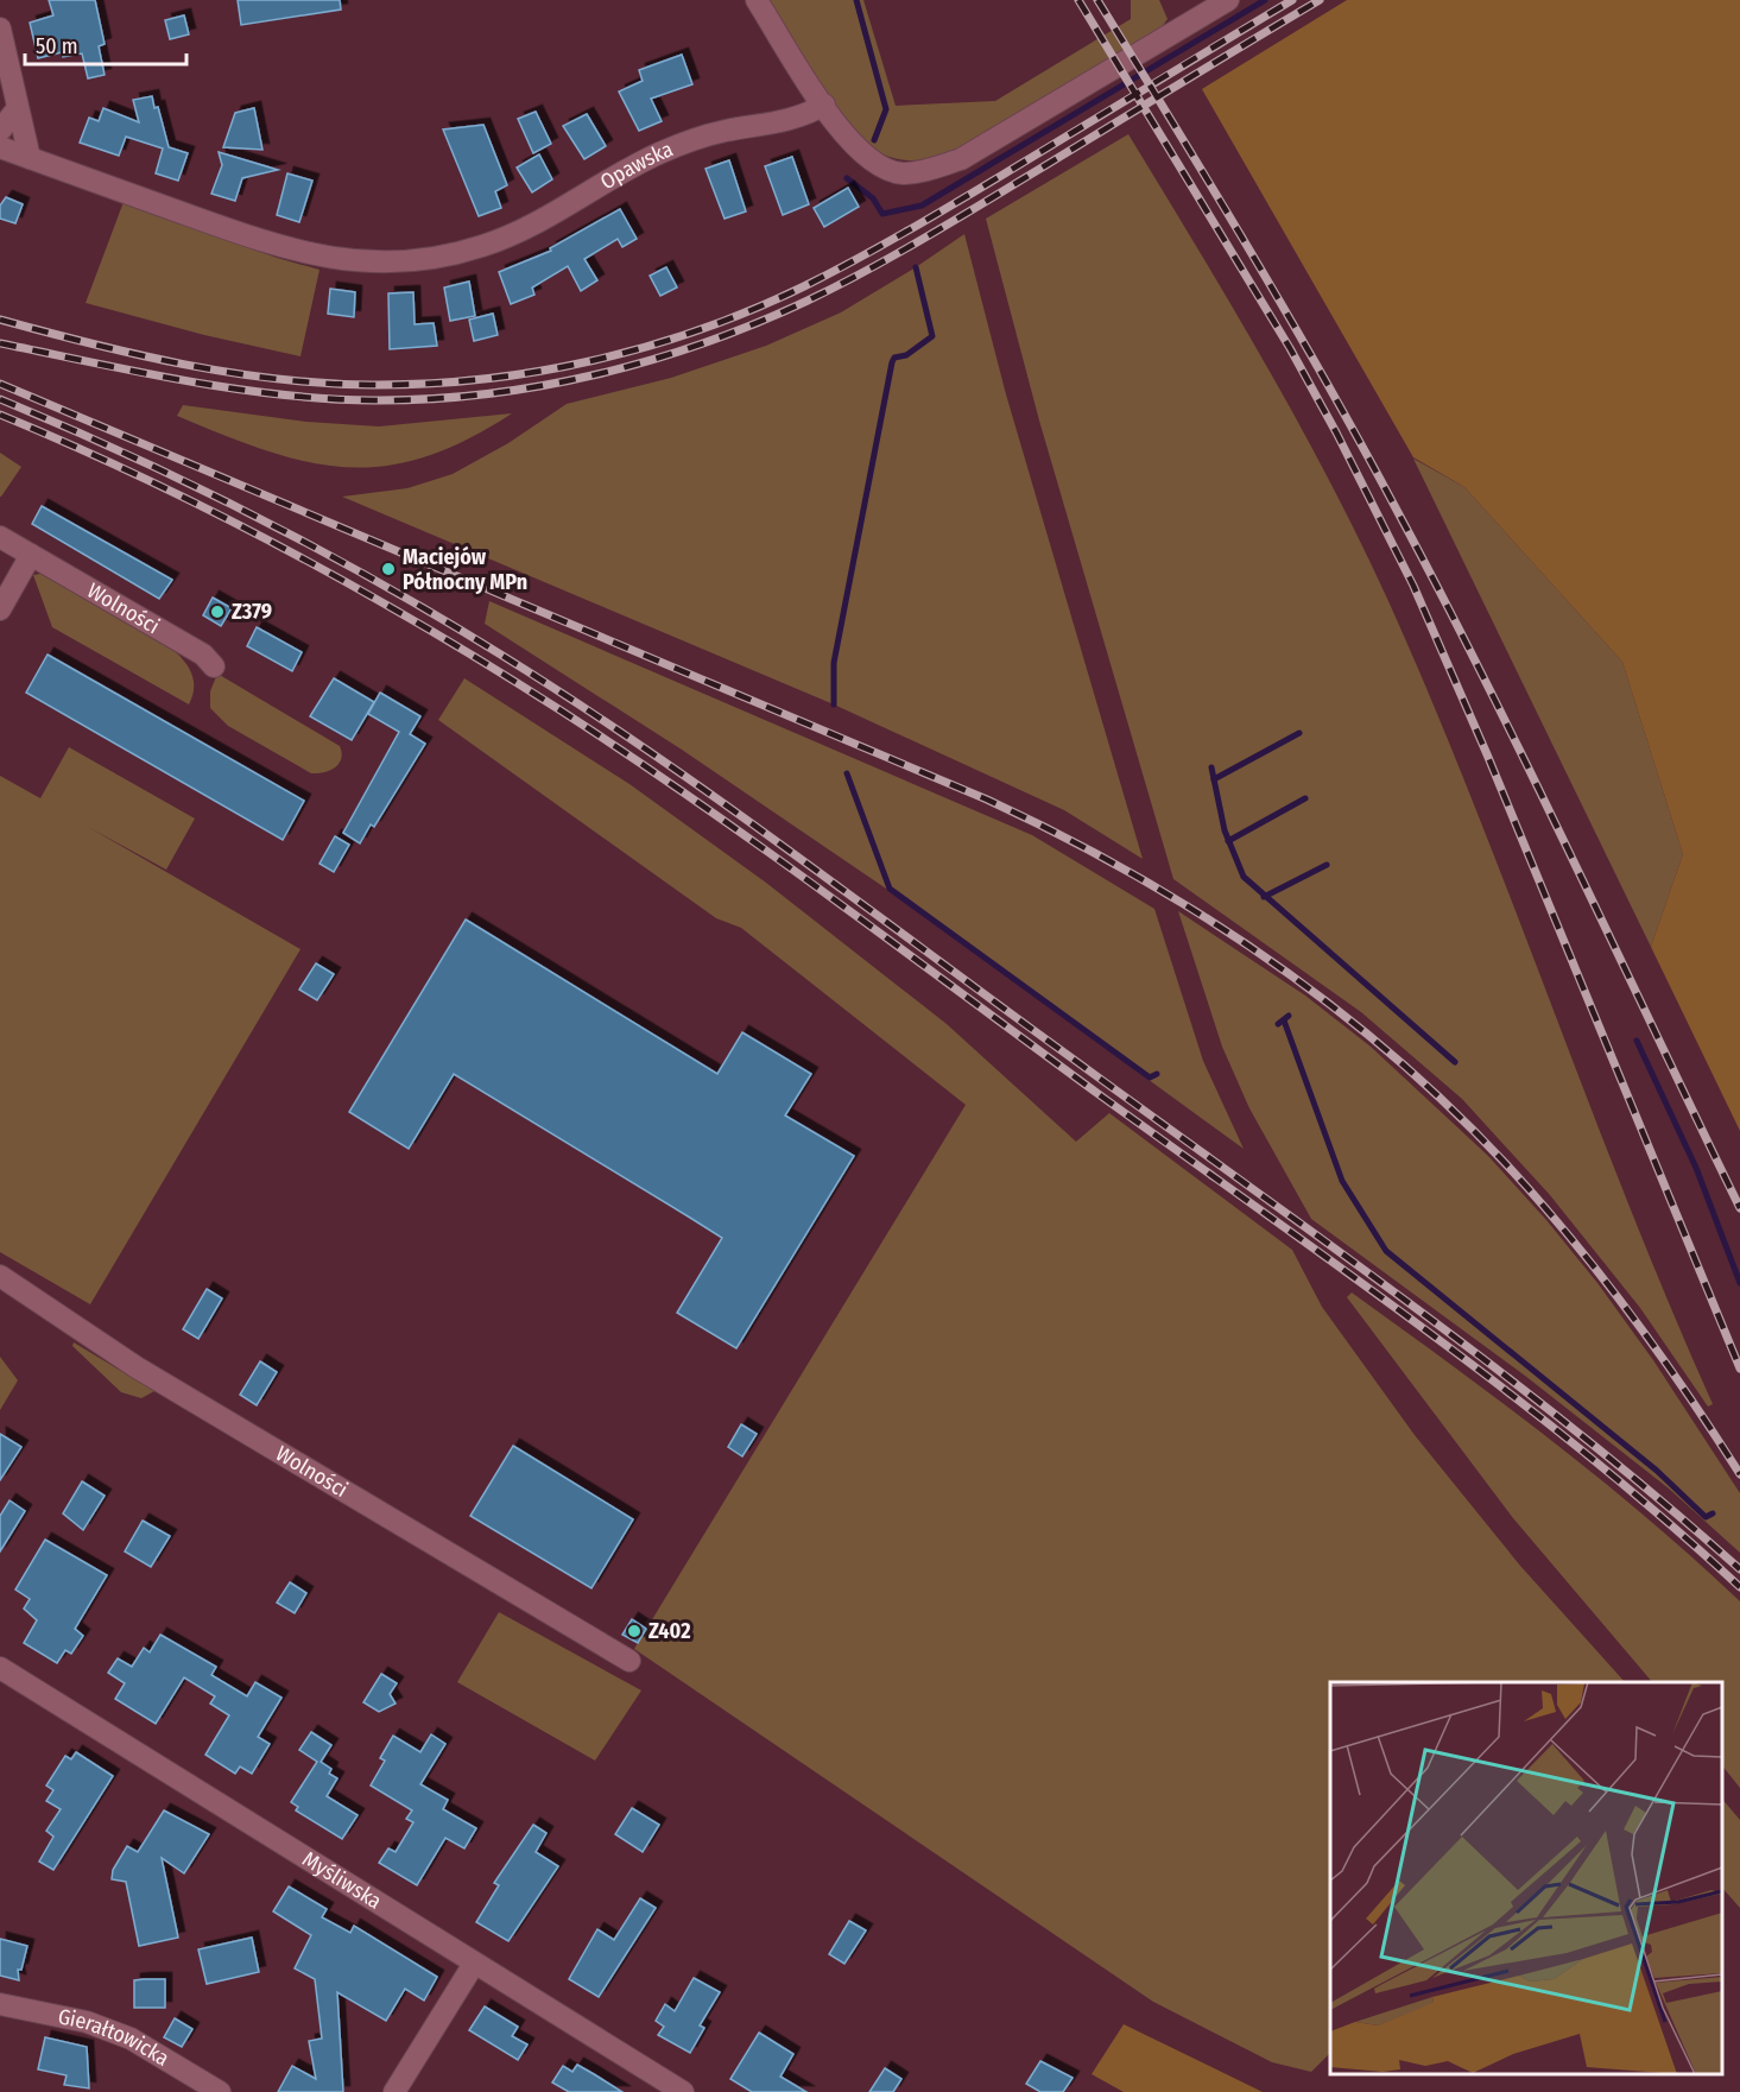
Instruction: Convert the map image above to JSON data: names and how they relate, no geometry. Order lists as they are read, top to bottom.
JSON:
{
  "streets": {
    "street": [
      "Opawska",
      "Wolności",
      "Myśliwska",
      "Gierałtowicka"
    ]
  },
  "places": ["Maciejów Północny MPn", "Z379", "Z402"],
  "scale_bar": "50 m"
}
